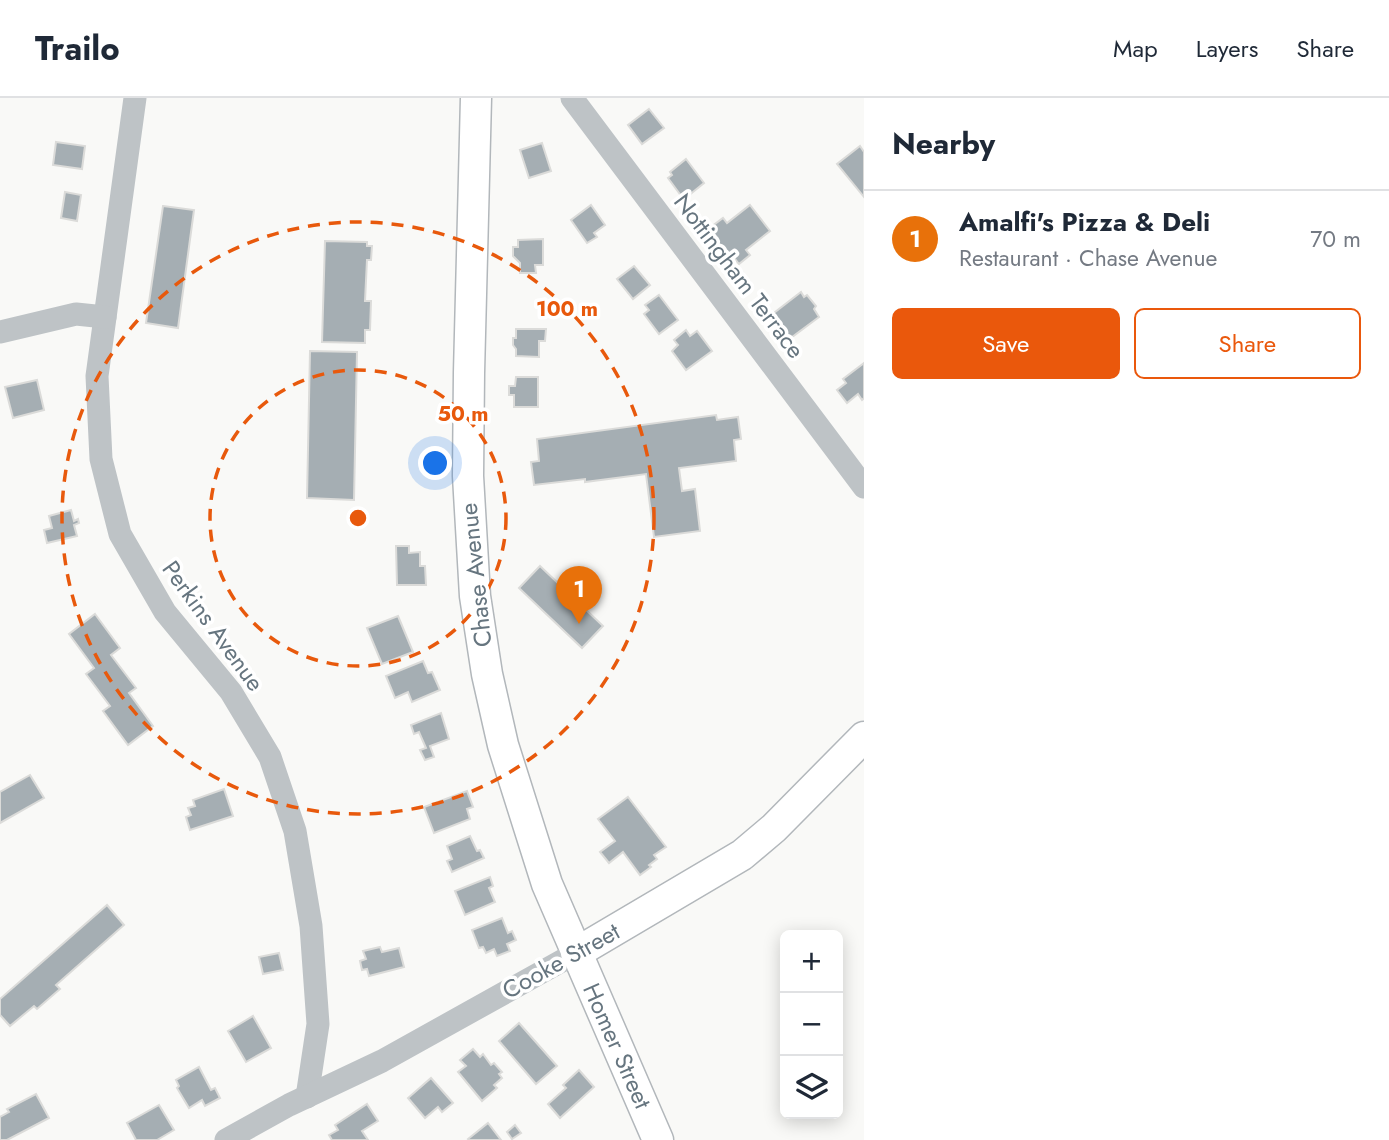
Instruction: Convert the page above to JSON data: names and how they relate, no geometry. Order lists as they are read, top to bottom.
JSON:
{
  "streets": {
    "main road": ["Chase Avenue", "Cooke Street", "Homer Street"],
    "street": ["Nottingham Terrace", "Perkins Avenue"]
  },
  "crossings": [
    ["Chase Avenue", "Cooke Street"],
    ["Chase Avenue", "Homer Street"],
    ["Perkins Avenue", "Cooke Street"],
    ["Cooke Street", "Homer Street"]
  ],
  "page": {
    "header": "Trailo",
    "nav": ["Map", "Layers", "Share"],
    "heading": "Nearby",
    "list": [
      {
        "mark": "1",
        "name": "Amalfi's Pizza & Deli",
        "note": "Restaurant · Chase Avenue",
        "value": "70 m"
      }
    ],
    "buttons": ["Save", "Share"],
    "pins": "1",
    "map_buttons": ["+", "−"]
  },
  "rings": ["100 m", "50 m"]
}
